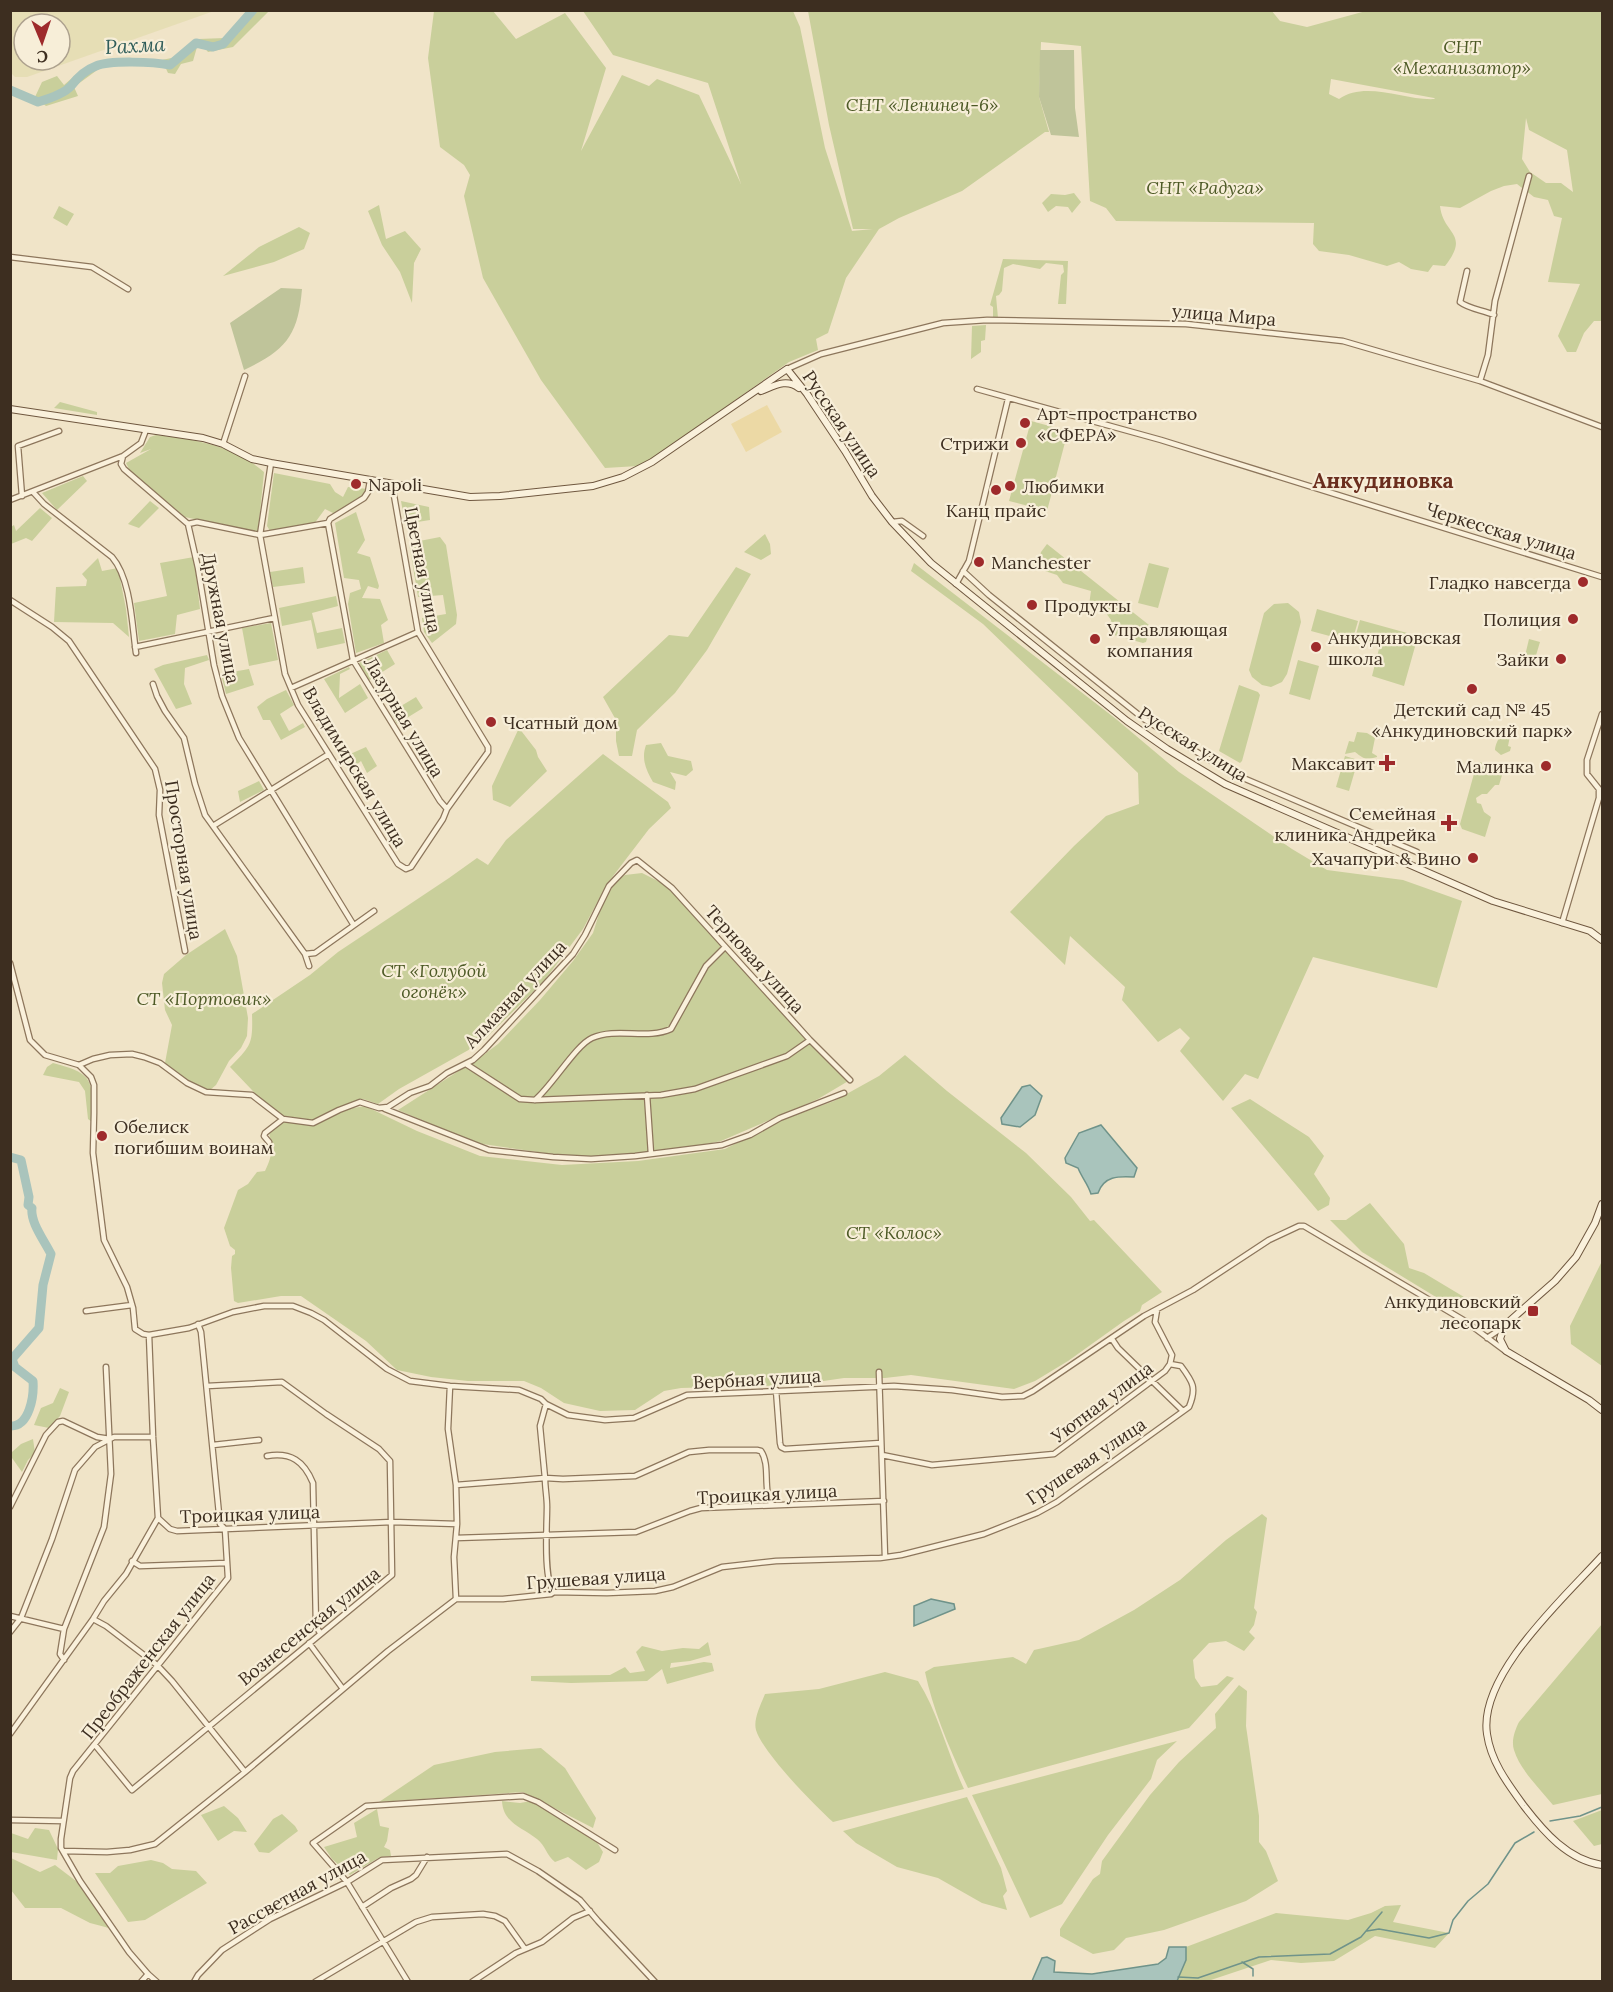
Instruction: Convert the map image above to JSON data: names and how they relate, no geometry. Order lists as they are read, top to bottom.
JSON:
{
  "streets": {
    "street": [
      "улица Мира",
      "Русская улица",
      "Черкесская улица",
      "Цветная улица",
      "Дружная улица",
      "Лазурная улица",
      "Владимирская улица",
      "Просторная улица",
      "Терновая улица",
      "Алмазная улица",
      "Вербная улица",
      "Уютная улица",
      "Грушевая улица",
      "Троицкая улица",
      "Вознесенская улица",
      "Преображенская улица",
      "Рассветная улица"
    ]
  },
  "crossings": [
    ["улица Мира", "Русская улица"],
    ["Цветная улица", "Лазурная улица"],
    ["Цветная улица", "Владимирская улица"],
    ["Лазурная улица", "Владимирская улица"],
    ["Терновая улица", "Алмазная улица"],
    ["Вербная улица", "Уютная улица"],
    ["Вербная улица", "Троицкая улица"],
    ["Вербная улица", "Преображенская улица"],
    ["Троицкая улица", "Вознесенская улица"],
    ["Троицкая улица", "Преображенская улица"],
    ["Вознесенская улица", "Преображенская улица"]
  ],
  "districts": ["Анкудиновка"],
  "water": ["Рахма"],
  "parks": [
    "СНТ «Механизатор»",
    "СНТ «Ленинец-6»",
    "СНТ «Радуга»",
    "СТ «Голубой огонёк»",
    "СТ «Портовик»",
    "СТ «Колос»"
  ],
  "places": {
    "other": [
      "Арт-пространство «СФЕРА»",
      "Стрижи",
      "Napoli",
      "Любимки",
      "Канц прайс",
      "Manchester",
      "Гладко навсегда",
      "Продукты",
      "Полиция",
      "Управляющая компания",
      "Анкудиновская школа",
      "Зайки",
      "Детский сад № 45 «Анкудиновский парк»",
      "Чсатный дом",
      "Малинка",
      "Хачапури & Вино",
      "Обелиск погибшим воинам"
    ],
    "health": ["Максавит", "Семейная клиника Андрейка"],
    "transit": ["Анкудиновский лесопарк"]
  },
  "north": "bottom"
}
